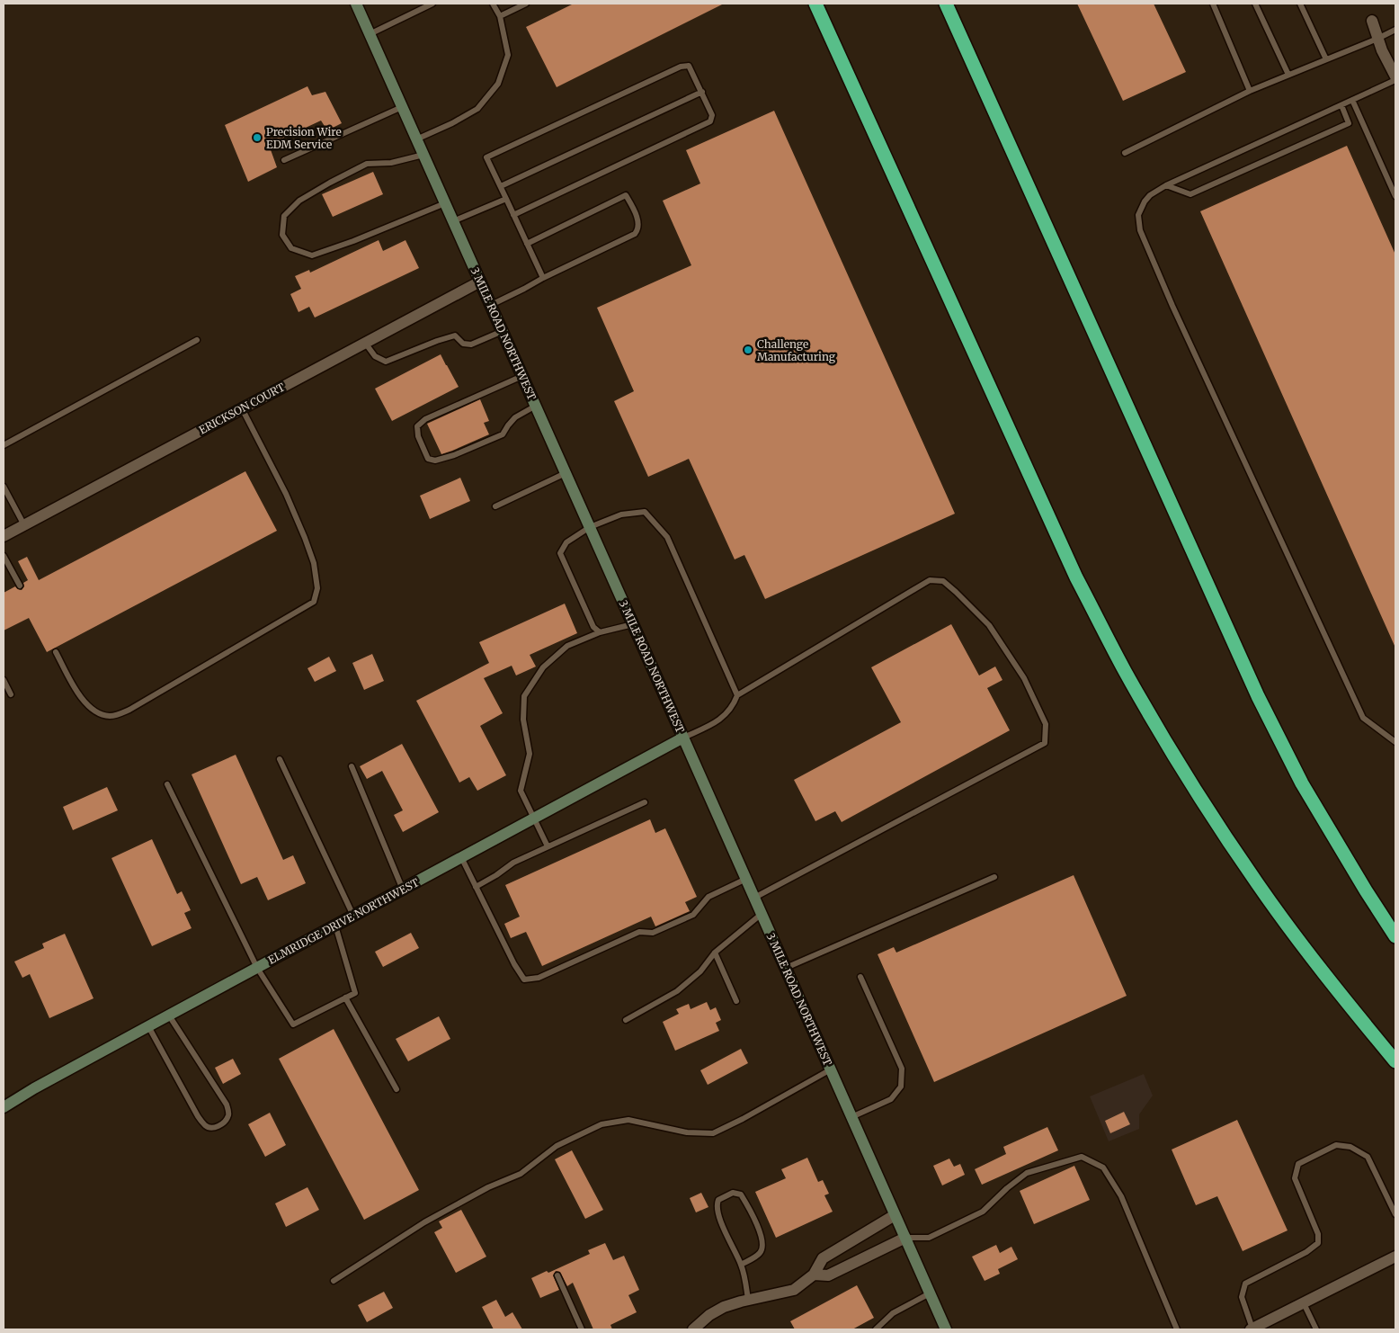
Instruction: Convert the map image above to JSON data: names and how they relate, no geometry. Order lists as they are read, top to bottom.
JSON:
{
  "streets": {
    "main road": ["3 MILE ROAD NORTHWEST", "ELMRIDGE DRIVE NORTHWEST"],
    "street": ["ERICKSON COURT"]
  },
  "crossings": [
    ["3 MILE ROAD NORTHWEST", "ERICKSON COURT"],
    ["3 MILE ROAD NORTHWEST", "ELMRIDGE DRIVE NORTHWEST"]
  ],
  "places": ["Precision Wire EDM Service", "Challenge Manufacturing"]
}
